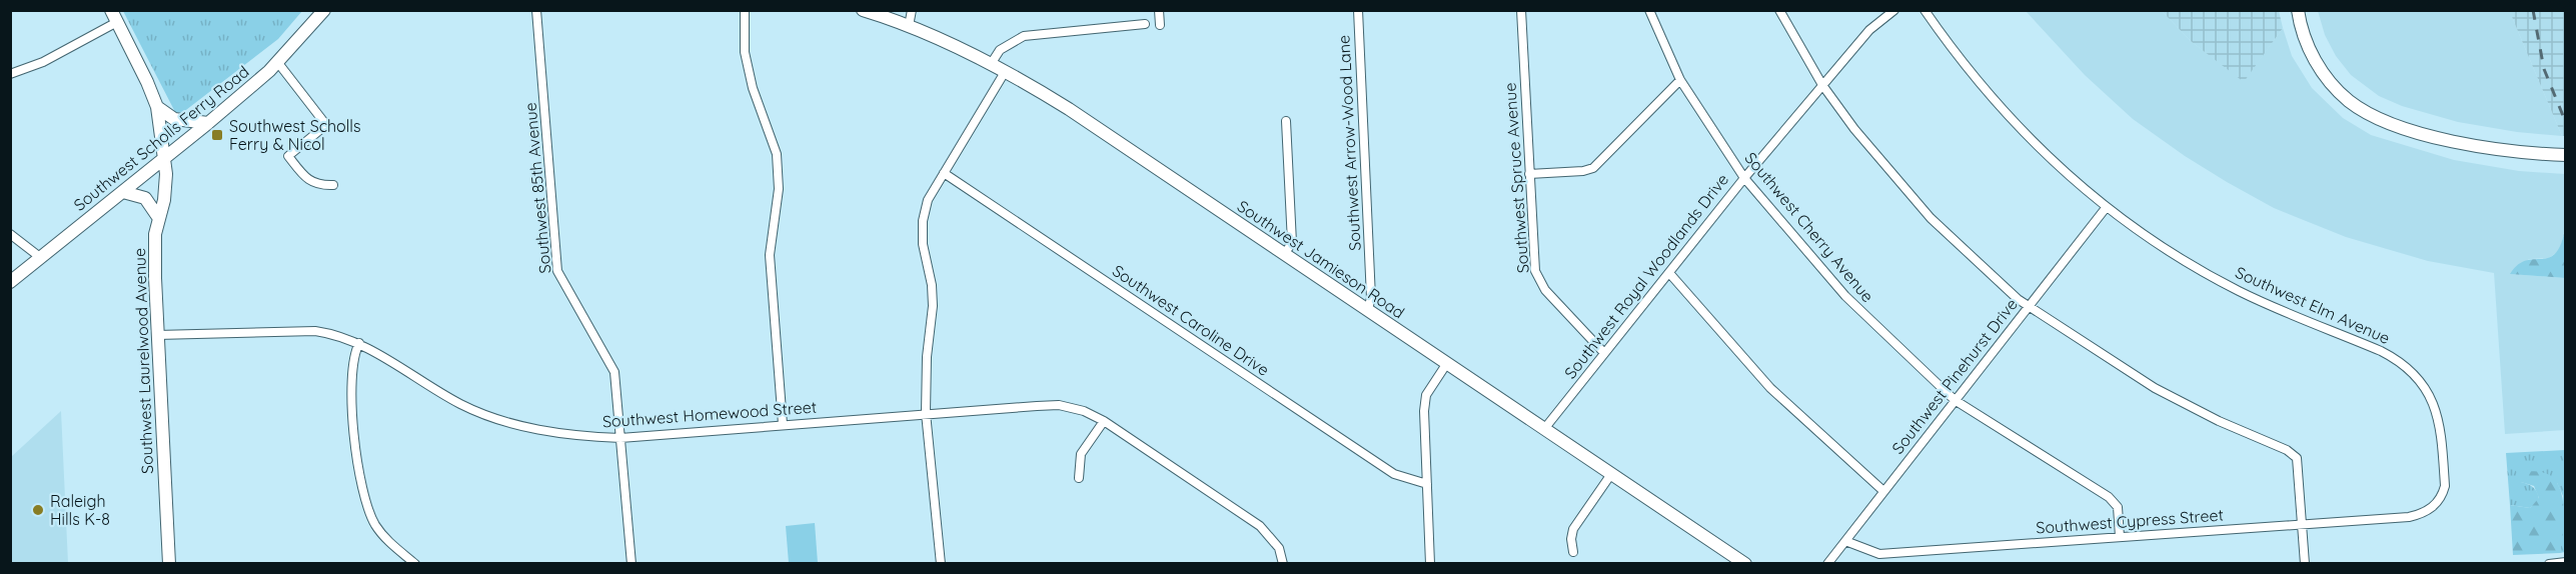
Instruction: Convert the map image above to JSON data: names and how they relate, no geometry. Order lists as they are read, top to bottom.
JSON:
{
  "streets": {
    "street": [
      "Southwest Scholls Ferry Road",
      "Southwest Arrow-Wood Lane",
      "Southwest Spruce Avenue",
      "Southwest 85th Avenue",
      "Southwest Cherry Avenue",
      "Southwest Jamieson Road",
      "Southwest Royal Woodlands Drive",
      "Southwest Elm Avenue",
      "Southwest Caroline Drive",
      "Southwest Laurelwood Avenue",
      "Southwest Pinehurst Drive",
      "Southwest Homewood Street",
      "Southwest Cypress Street"
    ]
  },
  "crossings": [
    ["Southwest Scholls Ferry Road", "Southwest Laurelwood Avenue"],
    ["Southwest Arrow-Wood Lane", "Southwest Jamieson Road"],
    ["Southwest Spruce Avenue", "Southwest Royal Woodlands Drive"],
    ["Southwest 85th Avenue", "Southwest Homewood Street"],
    ["Southwest Cherry Avenue", "Southwest Royal Woodlands Drive"],
    ["Southwest Cherry Avenue", "Southwest Pinehurst Drive"],
    ["Southwest Cherry Avenue", "Southwest Cypress Street"],
    ["Southwest Jamieson Road", "Southwest Royal Woodlands Drive"],
    ["Southwest Elm Avenue", "Southwest Pinehurst Drive"],
    ["Southwest Elm Avenue", "Southwest Cypress Street"],
    ["Southwest Laurelwood Avenue", "Southwest Homewood Street"],
    ["Southwest Pinehurst Drive", "Southwest Cypress Street"]
  ],
  "places": {
    "transit": ["Southwest Scholls Ferry & Nicol"],
    "other": ["Raleigh Hills K-8"]
  }
}
